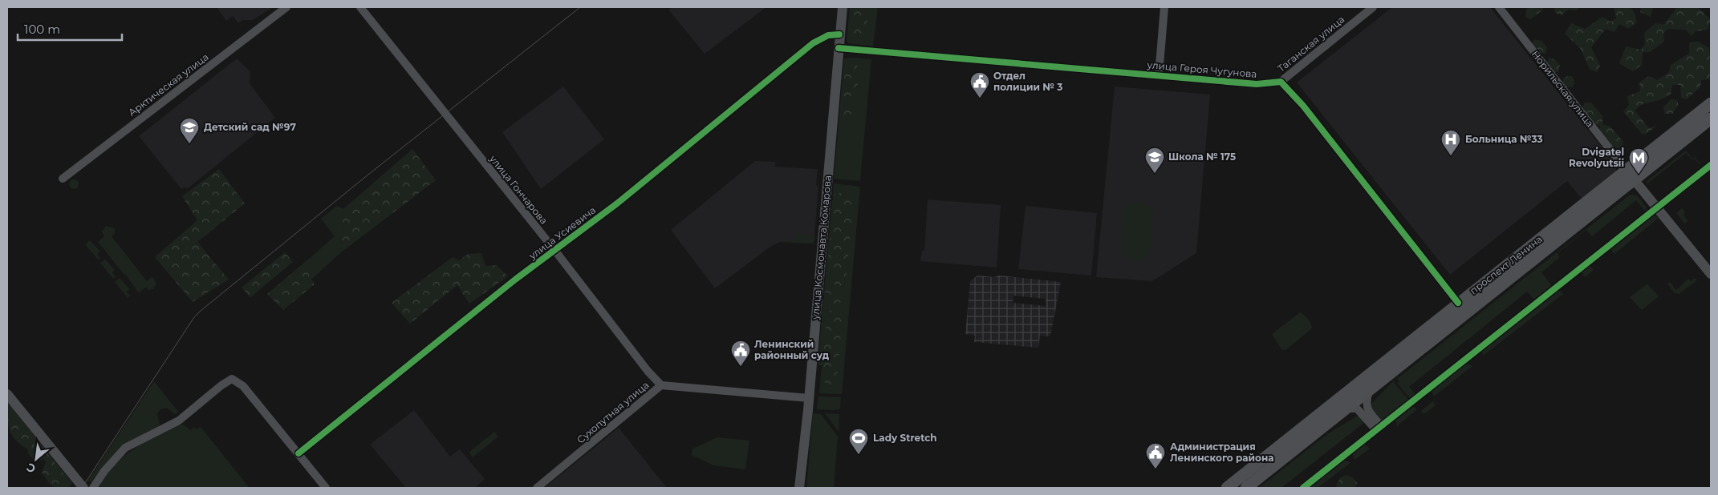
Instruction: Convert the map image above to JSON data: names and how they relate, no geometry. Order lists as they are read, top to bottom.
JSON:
{
  "streets": {
    "main road": ["проспект Ленина"],
    "street": [
      "Таганская улица",
      "улица Героя Чугунова",
      "Арктическая улица",
      "Норильская улица",
      "улица Гончарова",
      "улица Усиевича",
      "улица Космонавта Комарова",
      "Сухопутная улица"
    ]
  },
  "crossings": [
    ["Таганская улица", "улица Героя Чугунова"],
    ["улица Героя Чугунова", "улица Космонавта Комарова"],
    ["Норильская улица", "проспект Ленина"],
    ["улица Гончарова", "улица Усиевича"],
    ["улица Гончарова", "Сухопутная улица"],
    ["улица Усиевича", "улица Космонавта Комарова"],
    ["улица Космонавта Комарова", "Сухопутная улица"]
  ],
  "places": {
    "public building": ["Отдел полиции № 3", "Ленинский районный суд", "Администрация Ленинского района"],
    "school or university": ["Детский сад №97", "Школа № 175"],
    "hospital": ["Больница №33"],
    "metro station": ["Dvigatel Revolyutsii"],
    "sports": ["Lady Stretch"]
  },
  "scale_bar": "100 m",
  "north": "bottom left"
}
